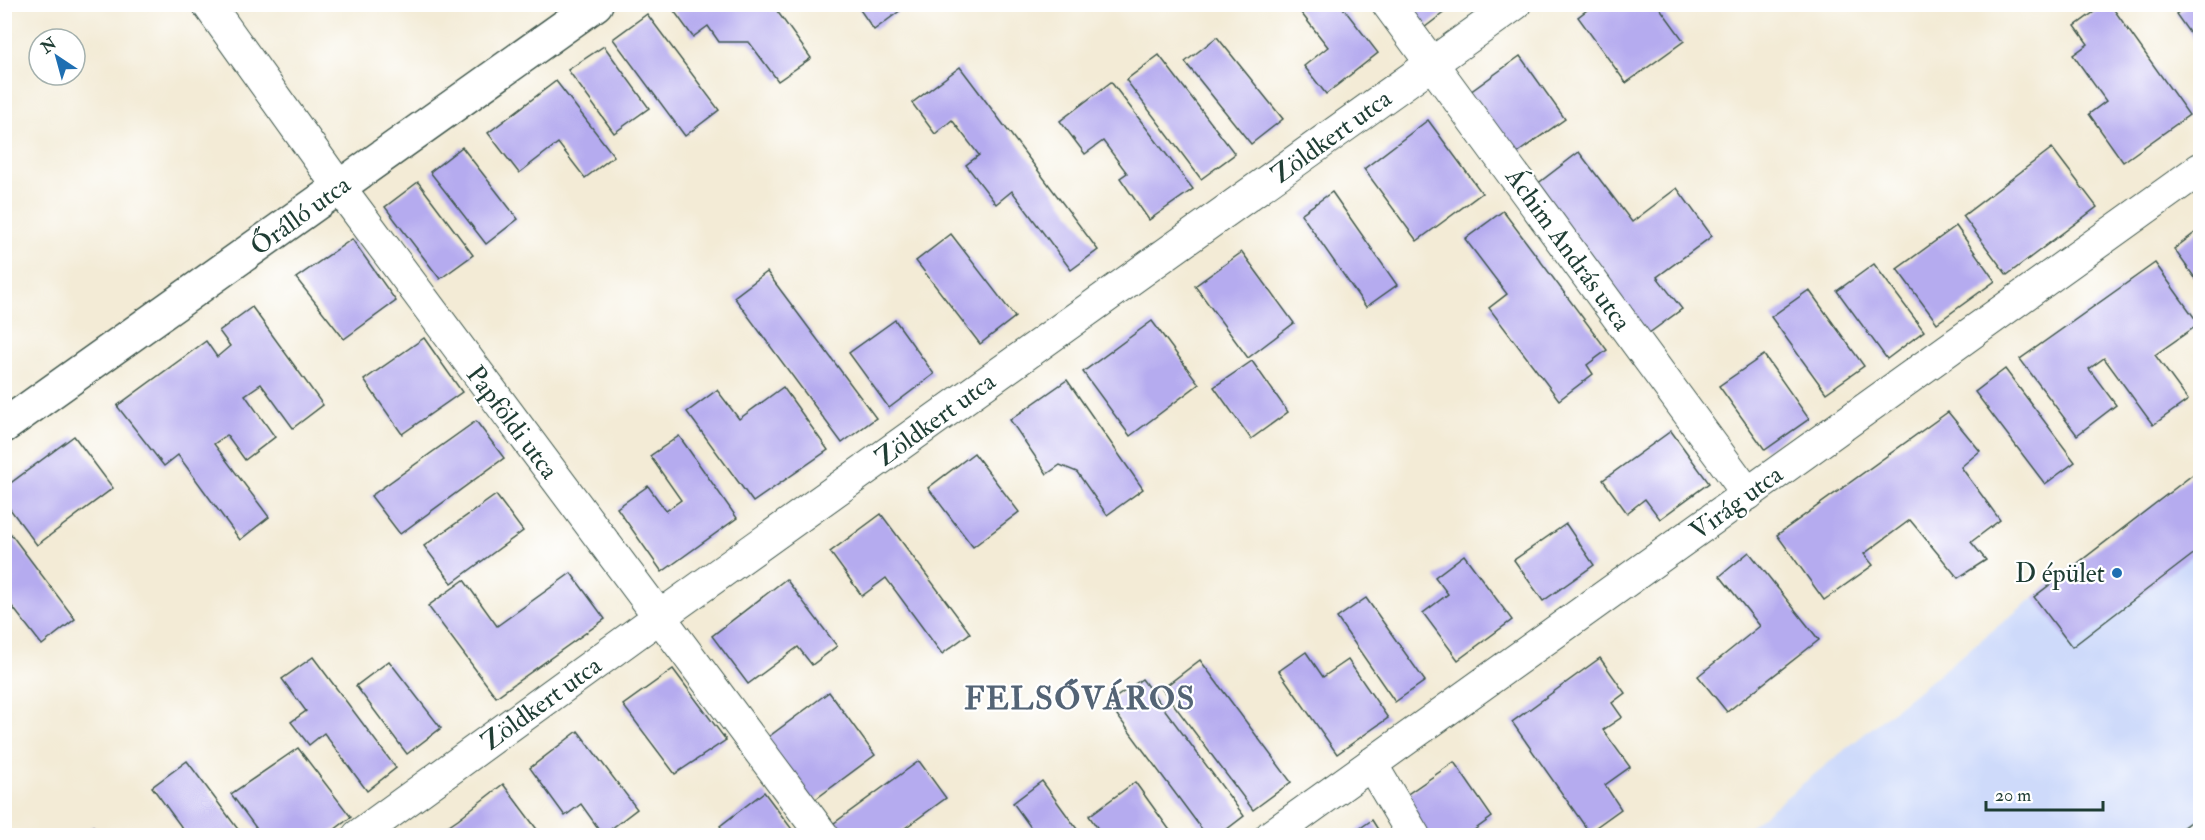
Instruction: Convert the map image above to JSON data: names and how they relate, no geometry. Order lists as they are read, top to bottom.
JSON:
{
  "streets": {
    "street": [
      "Zöldkert utca",
      "Őrálló utca",
      "Áchim András utca",
      "Papföldi utca",
      "Virág utca"
    ]
  },
  "crossings": [
    ["Zöldkert utca", "Áchim András utca"],
    ["Zöldkert utca", "Papföldi utca"],
    ["Őrálló utca", "Papföldi utca"],
    ["Áchim András utca", "Virág utca"]
  ],
  "districts": ["FELSŐVÁROS"],
  "places": ["D épület"],
  "scale_bar": "20 m",
  "north": "top left"
}
